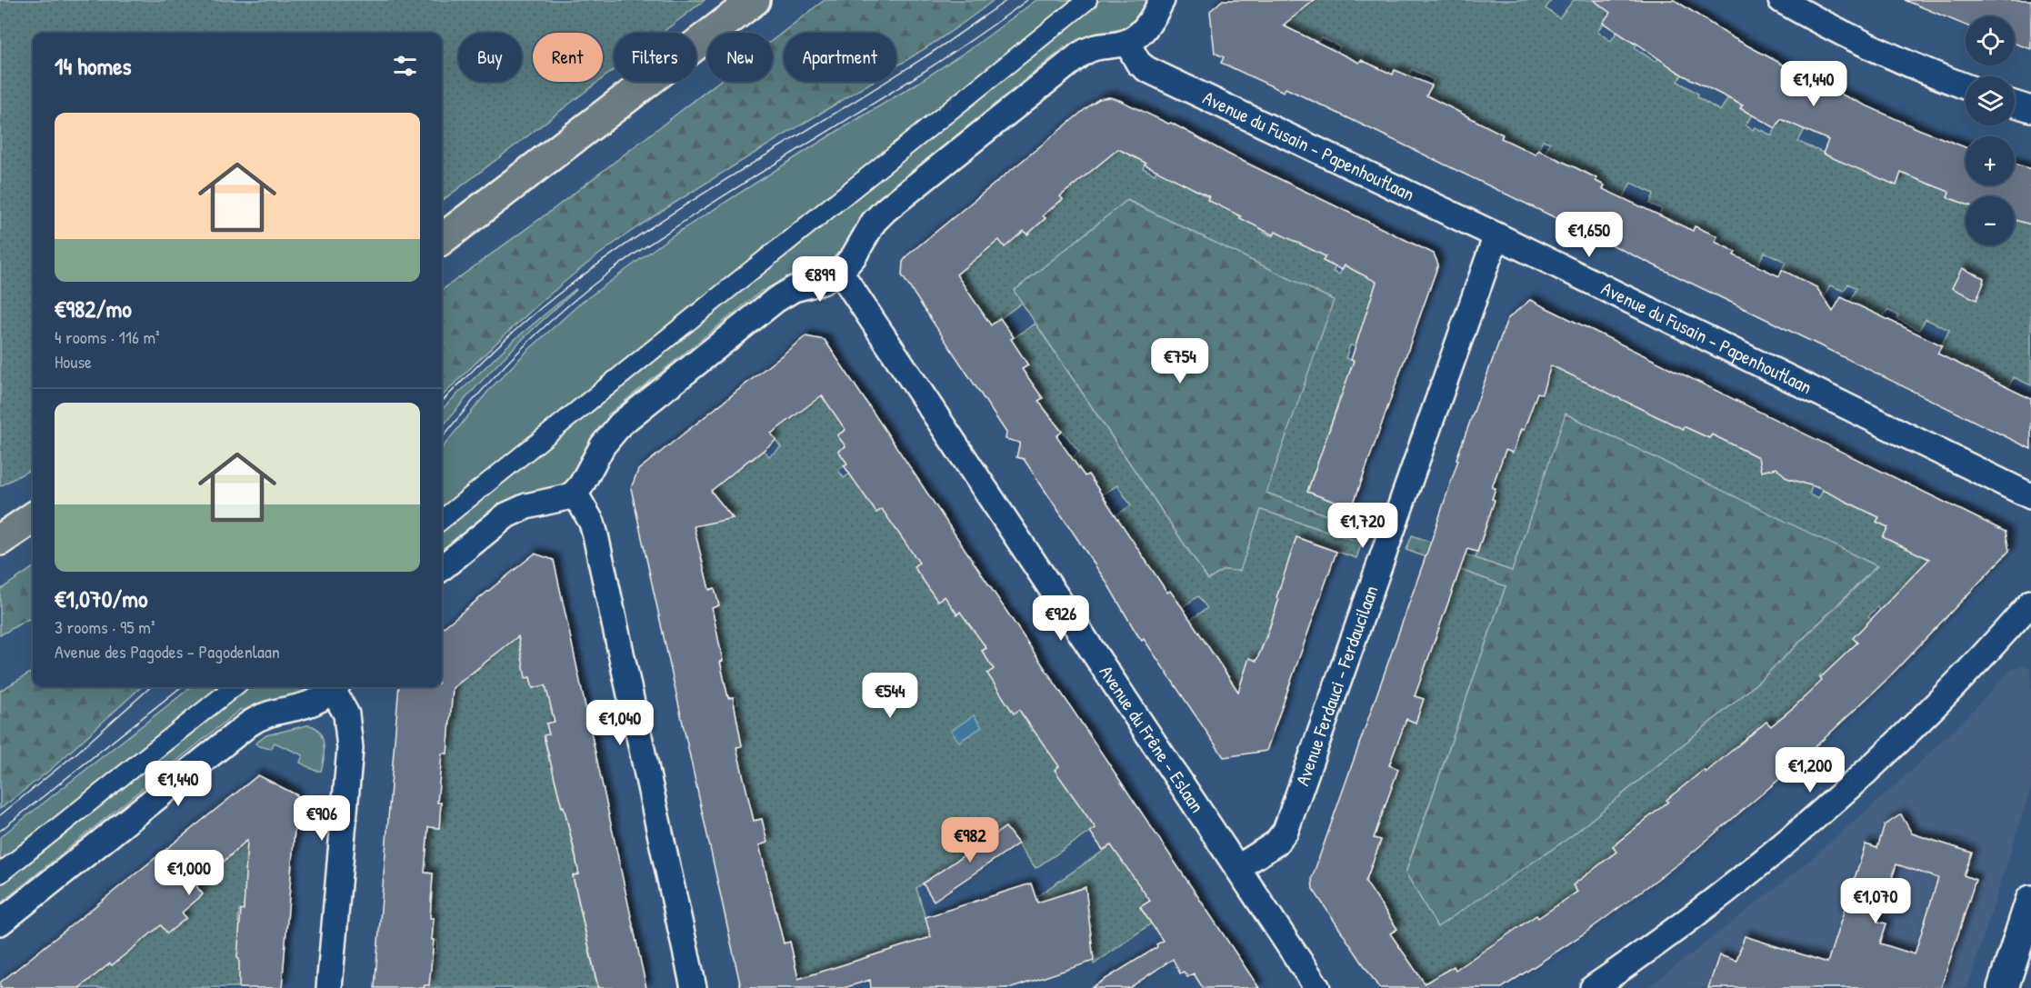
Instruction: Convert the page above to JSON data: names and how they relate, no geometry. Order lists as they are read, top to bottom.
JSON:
{
  "streets": {
    "street": ["Avenue du Fusain - Papenhoutlaan", "Avenue Ferdauci - Ferdaucilaan", "Avenue du Frêne - Eslaan"]
  },
  "crossings": [
    ["Avenue du Fusain - Papenhoutlaan", "Avenue Ferdauci - Ferdaucilaan"],
    ["Avenue Ferdauci - Ferdaucilaan", "Avenue du Frêne - Eslaan"]
  ],
  "page": {
    "map_buttons": ["+", "−"],
    "chip": [
      "Buy",
      "Rent",
      "Filters",
      "New",
      "Apartment"
    ],
    "heading": "14 homes",
    "price": [
      "€1,440",
      "€1,650",
      "€899",
      "€754",
      "€1,720",
      "€926",
      "€544",
      "€1,040",
      "€1,200",
      "€1,440",
      "€906",
      "€982",
      "€1,000",
      "€1,070"
    ],
    "list": [
      {
        "name": "€982/mo",
        "note": "4 rooms · 116 m² · House"
      },
      {
        "name": "€1,070/mo",
        "note": "3 rooms · 95 m² · Avenue des Pagodes - Pagodenlaan"
      }
    ]
  }
}
